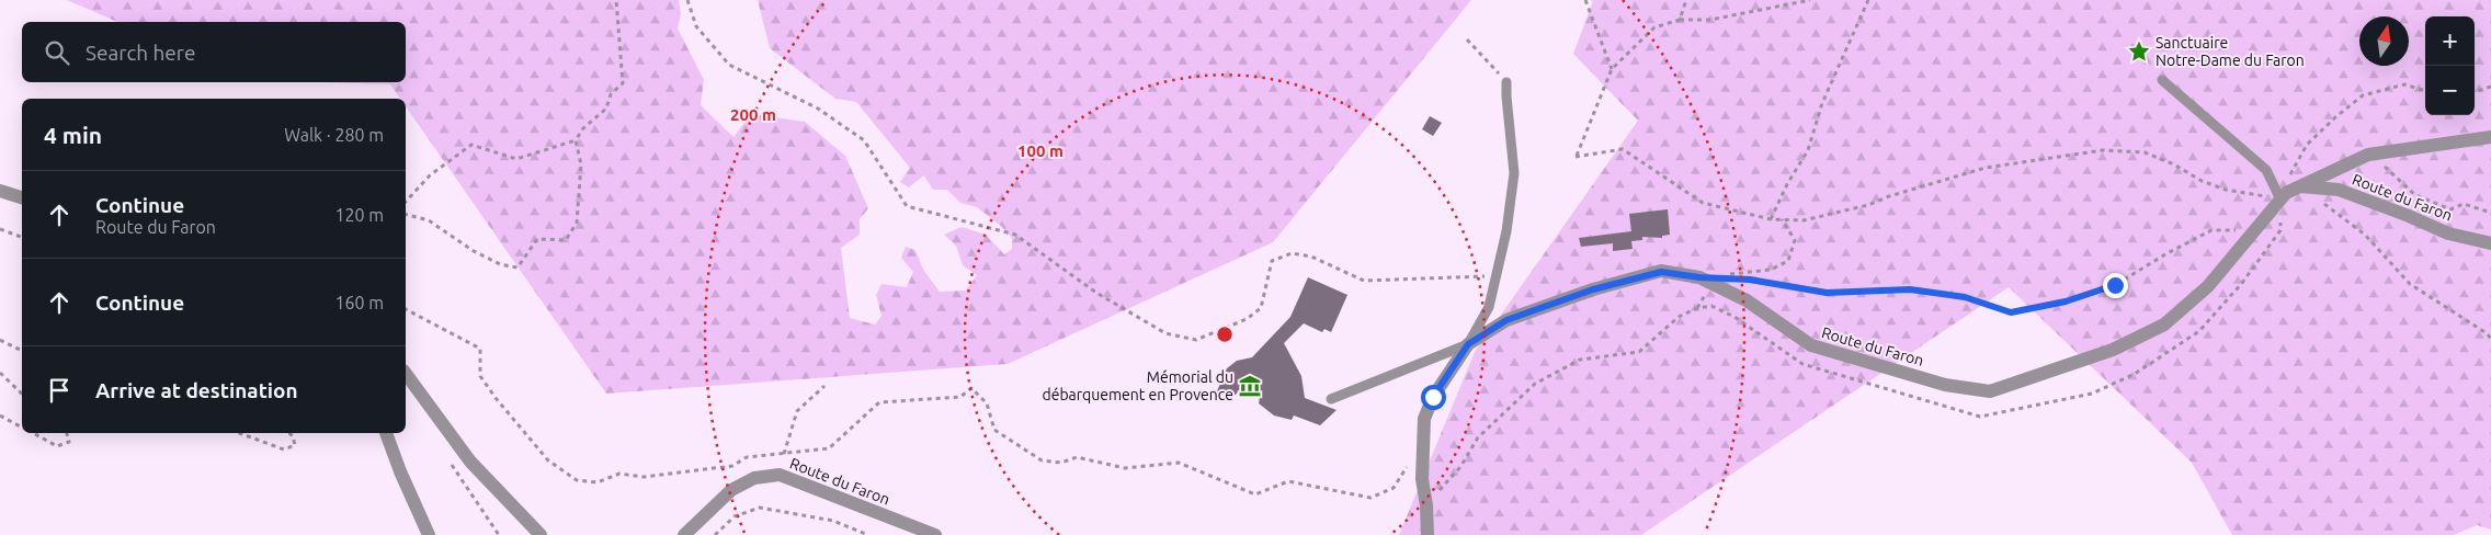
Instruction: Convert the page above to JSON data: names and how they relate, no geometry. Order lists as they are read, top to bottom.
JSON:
{
  "streets": {
    "street": ["Route du Faron"]
  },
  "places": {
    "place": ["Sanctuaire Notre-Dame du Faron"],
    "museum": ["Mémorial du débarquement en Provence"]
  },
  "north": "top",
  "page": {
    "map_buttons": ["+", "−"],
    "search": "Search here",
    "heading": ["4 min", "Walk · 280 m"],
    "list": [
      ["Continue", "Route du Faron", "120 m"],
      ["Continue", "160 m"],
      "Arrive at destination"
    ]
  },
  "rings": ["200 m", "100 m"]
}
